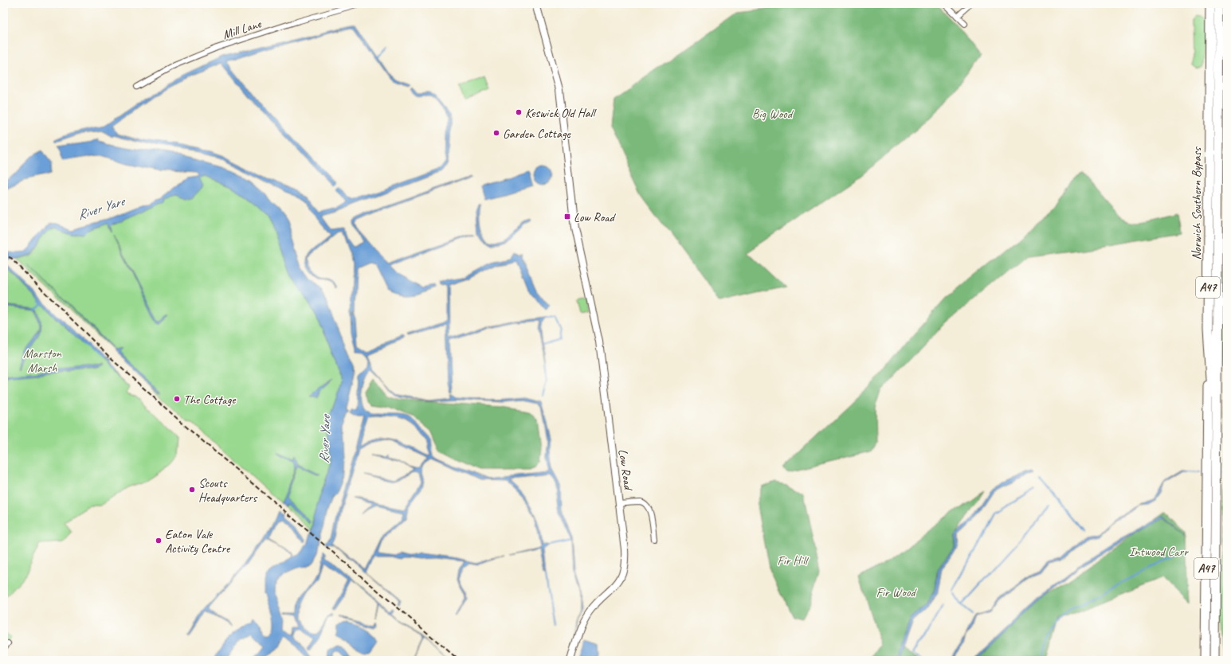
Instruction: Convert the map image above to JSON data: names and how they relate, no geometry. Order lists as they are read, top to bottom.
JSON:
{
  "streets": {
    "highway": ["Norwich Southern Bypass", "A47"],
    "street": ["Mill Lane", "Low Road"]
  },
  "crossings": [
    ["Norwich Southern Bypass", "A47"]
  ],
  "water": ["River Yare"],
  "parks": [
    "Big Wood",
    "Marston Marsh",
    "Intwood Carr",
    "Fir Hill",
    "Fir Wood"
  ],
  "places": {
    "other": [
      "Keswick Old Hall",
      "Garden Cottage",
      "The Cottage",
      "Scouts Headquarters",
      "Eaton Vale Activity Centre"
    ],
    "transit": ["Low Road"]
  }
}
